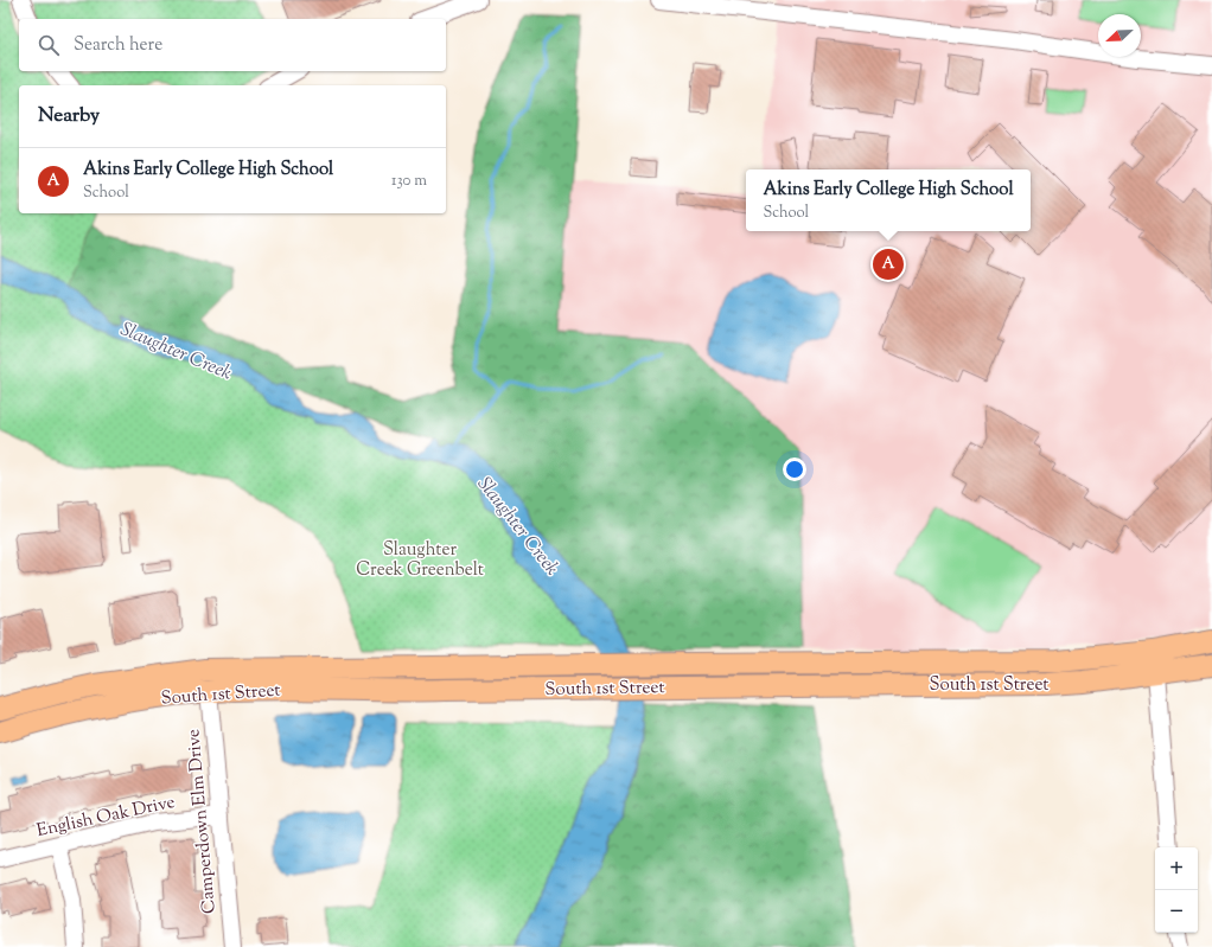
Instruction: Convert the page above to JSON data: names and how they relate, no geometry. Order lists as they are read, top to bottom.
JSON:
{
  "streets": {
    "main road": ["South 1st Street"],
    "street": ["English Oak Drive", "Camperdown Elm Drive"]
  },
  "crossings": [
    ["South 1st Street", "Camperdown Elm Drive"],
    ["English Oak Drive", "Camperdown Elm Drive"]
  ],
  "water": ["Slaughter Creek"],
  "parks": ["Slaughter Creek Greenbelt"],
  "north": "bottom left",
  "page": {
    "search": "Search here",
    "heading": "Nearby",
    "list": [
      {
        "mark": "A",
        "name": "Akins Early College High School",
        "note": "School",
        "value": "130 m"
      }
    ],
    "popup": ["Akins Early College High School", "School"],
    "pins": "A",
    "map_buttons": ["+", "−"]
  }
}
